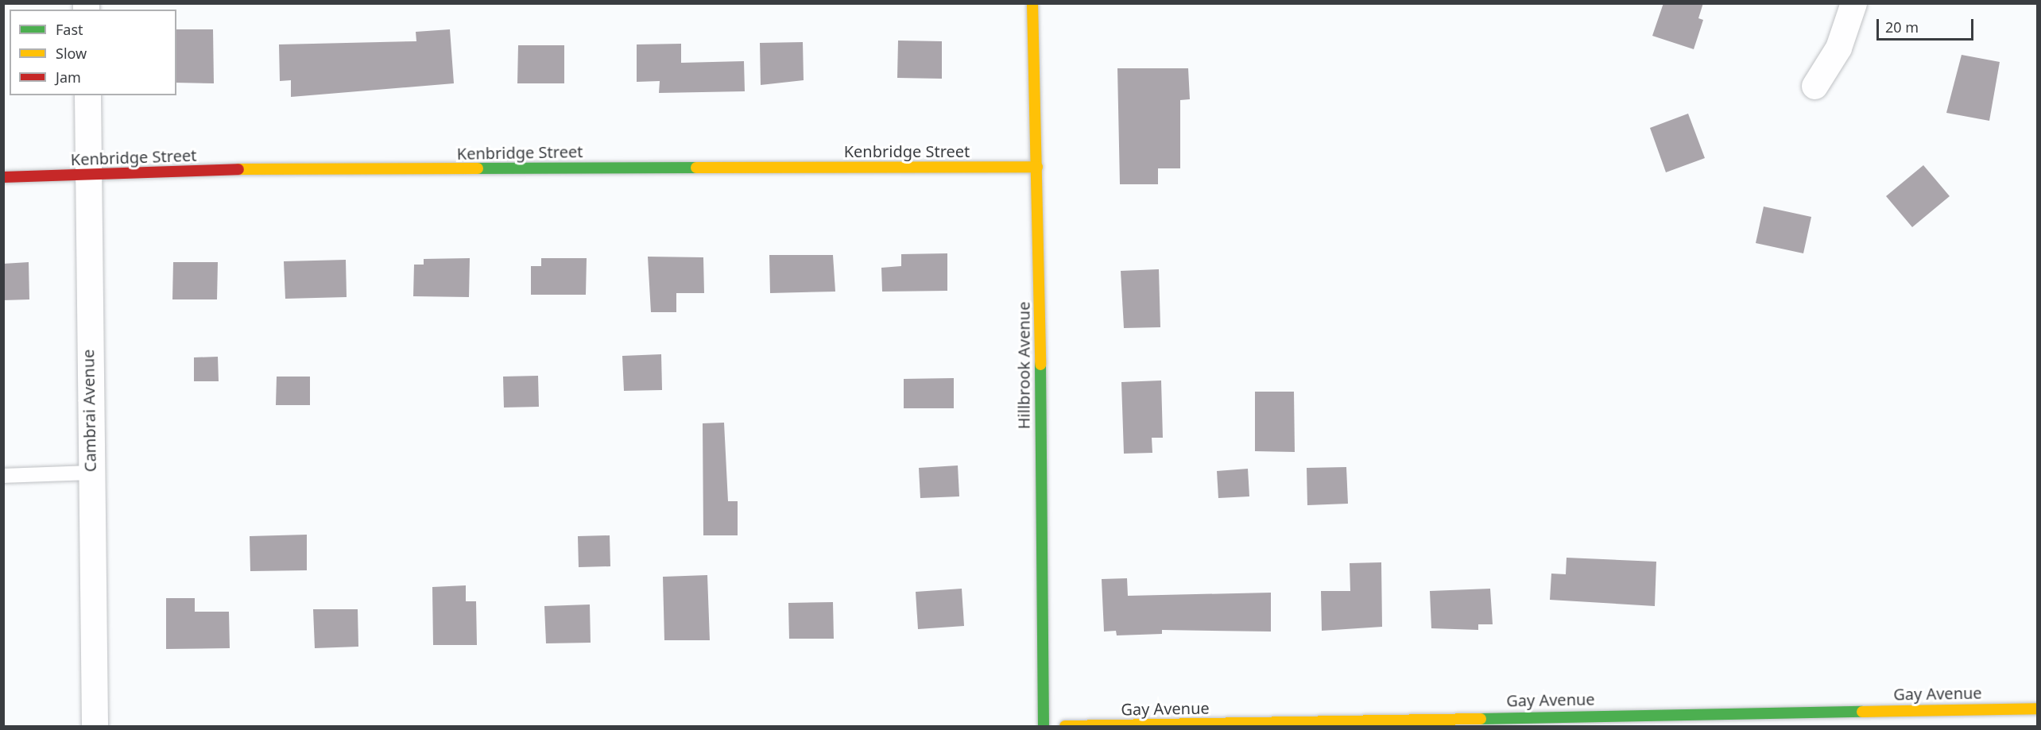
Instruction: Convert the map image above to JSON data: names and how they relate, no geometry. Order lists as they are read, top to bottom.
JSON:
{
  "streets": {
    "street": [
      "Kenbridge Street",
      "Hillbrook Avenue",
      "Cambrai Avenue",
      "Gay Avenue"
    ]
  },
  "crossings": [
    ["Kenbridge Street", "Hillbrook Avenue"],
    ["Kenbridge Street", "Cambrai Avenue"]
  ],
  "legend": ["Fast", "Slow", "Jam"],
  "scale_bar": "20 m"
}
